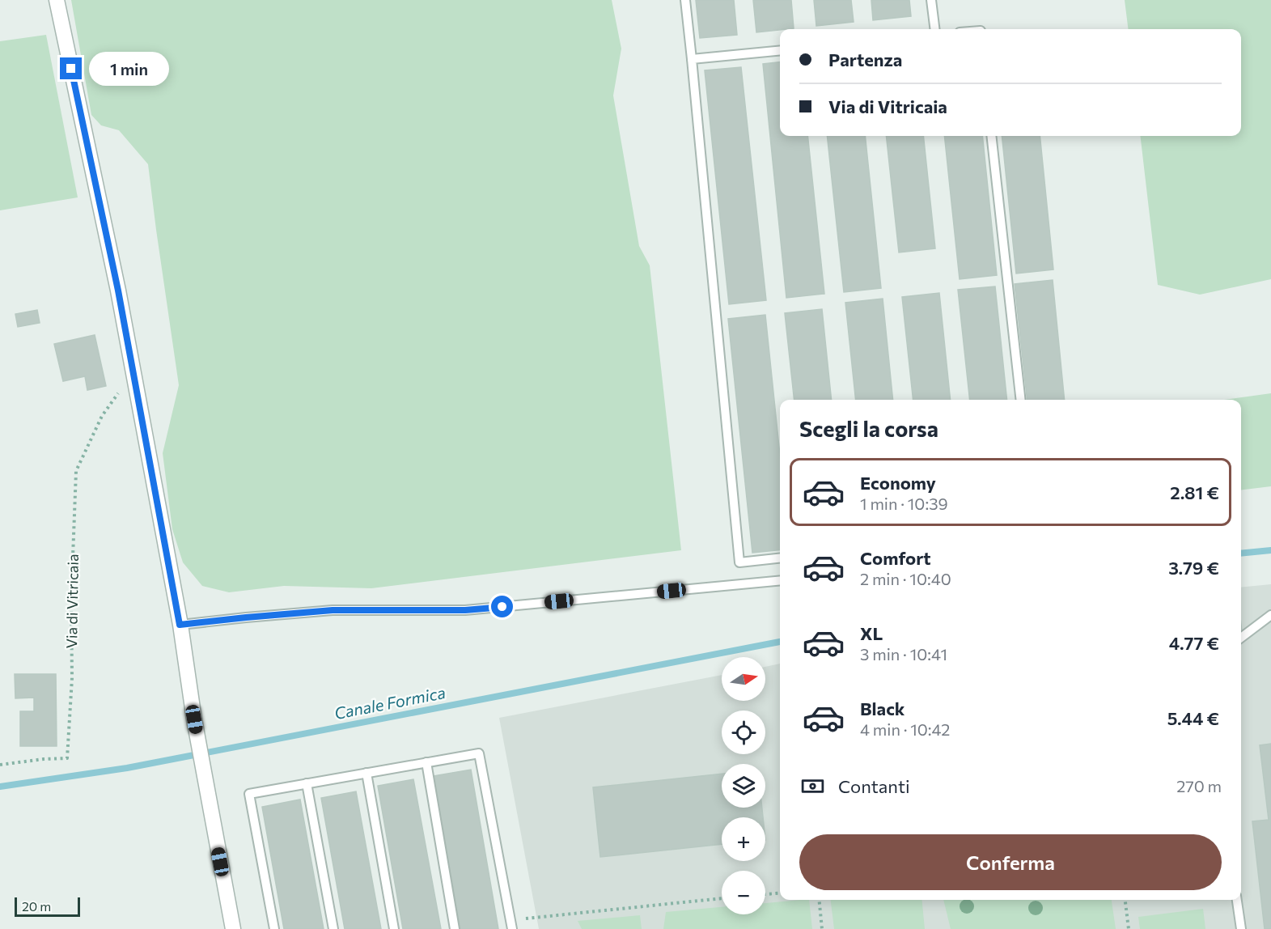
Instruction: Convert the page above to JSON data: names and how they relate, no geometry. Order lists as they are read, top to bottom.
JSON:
{
  "streets": {
    "path": ["Via di Vitricaia"]
  },
  "water": ["Canale Formica"],
  "scale_bar": "20 m",
  "north": "right",
  "page": {
    "banner": ["Partenza", "Via di Vitricaia"],
    "bubble": "1 min",
    "heading": "Scegli la corsa",
    "list": [
      {
        "name": "Economy",
        "note": "1 min · 10:39",
        "value": "2.81 €"
      },
      {
        "name": "Comfort",
        "note": "2 min · 10:40",
        "value": "3.79 €"
      },
      {
        "name": "XL",
        "note": "3 min · 10:41",
        "value": "4.77 €"
      },
      {
        "name": "Black",
        "note": "4 min · 10:42",
        "value": "5.44 €"
      }
    ],
    "map_buttons": ["+", "−"],
    "pay": ["Contanti", "270 m"],
    "buttons": "Conferma",
    "scale": "20 m"
  }
}
